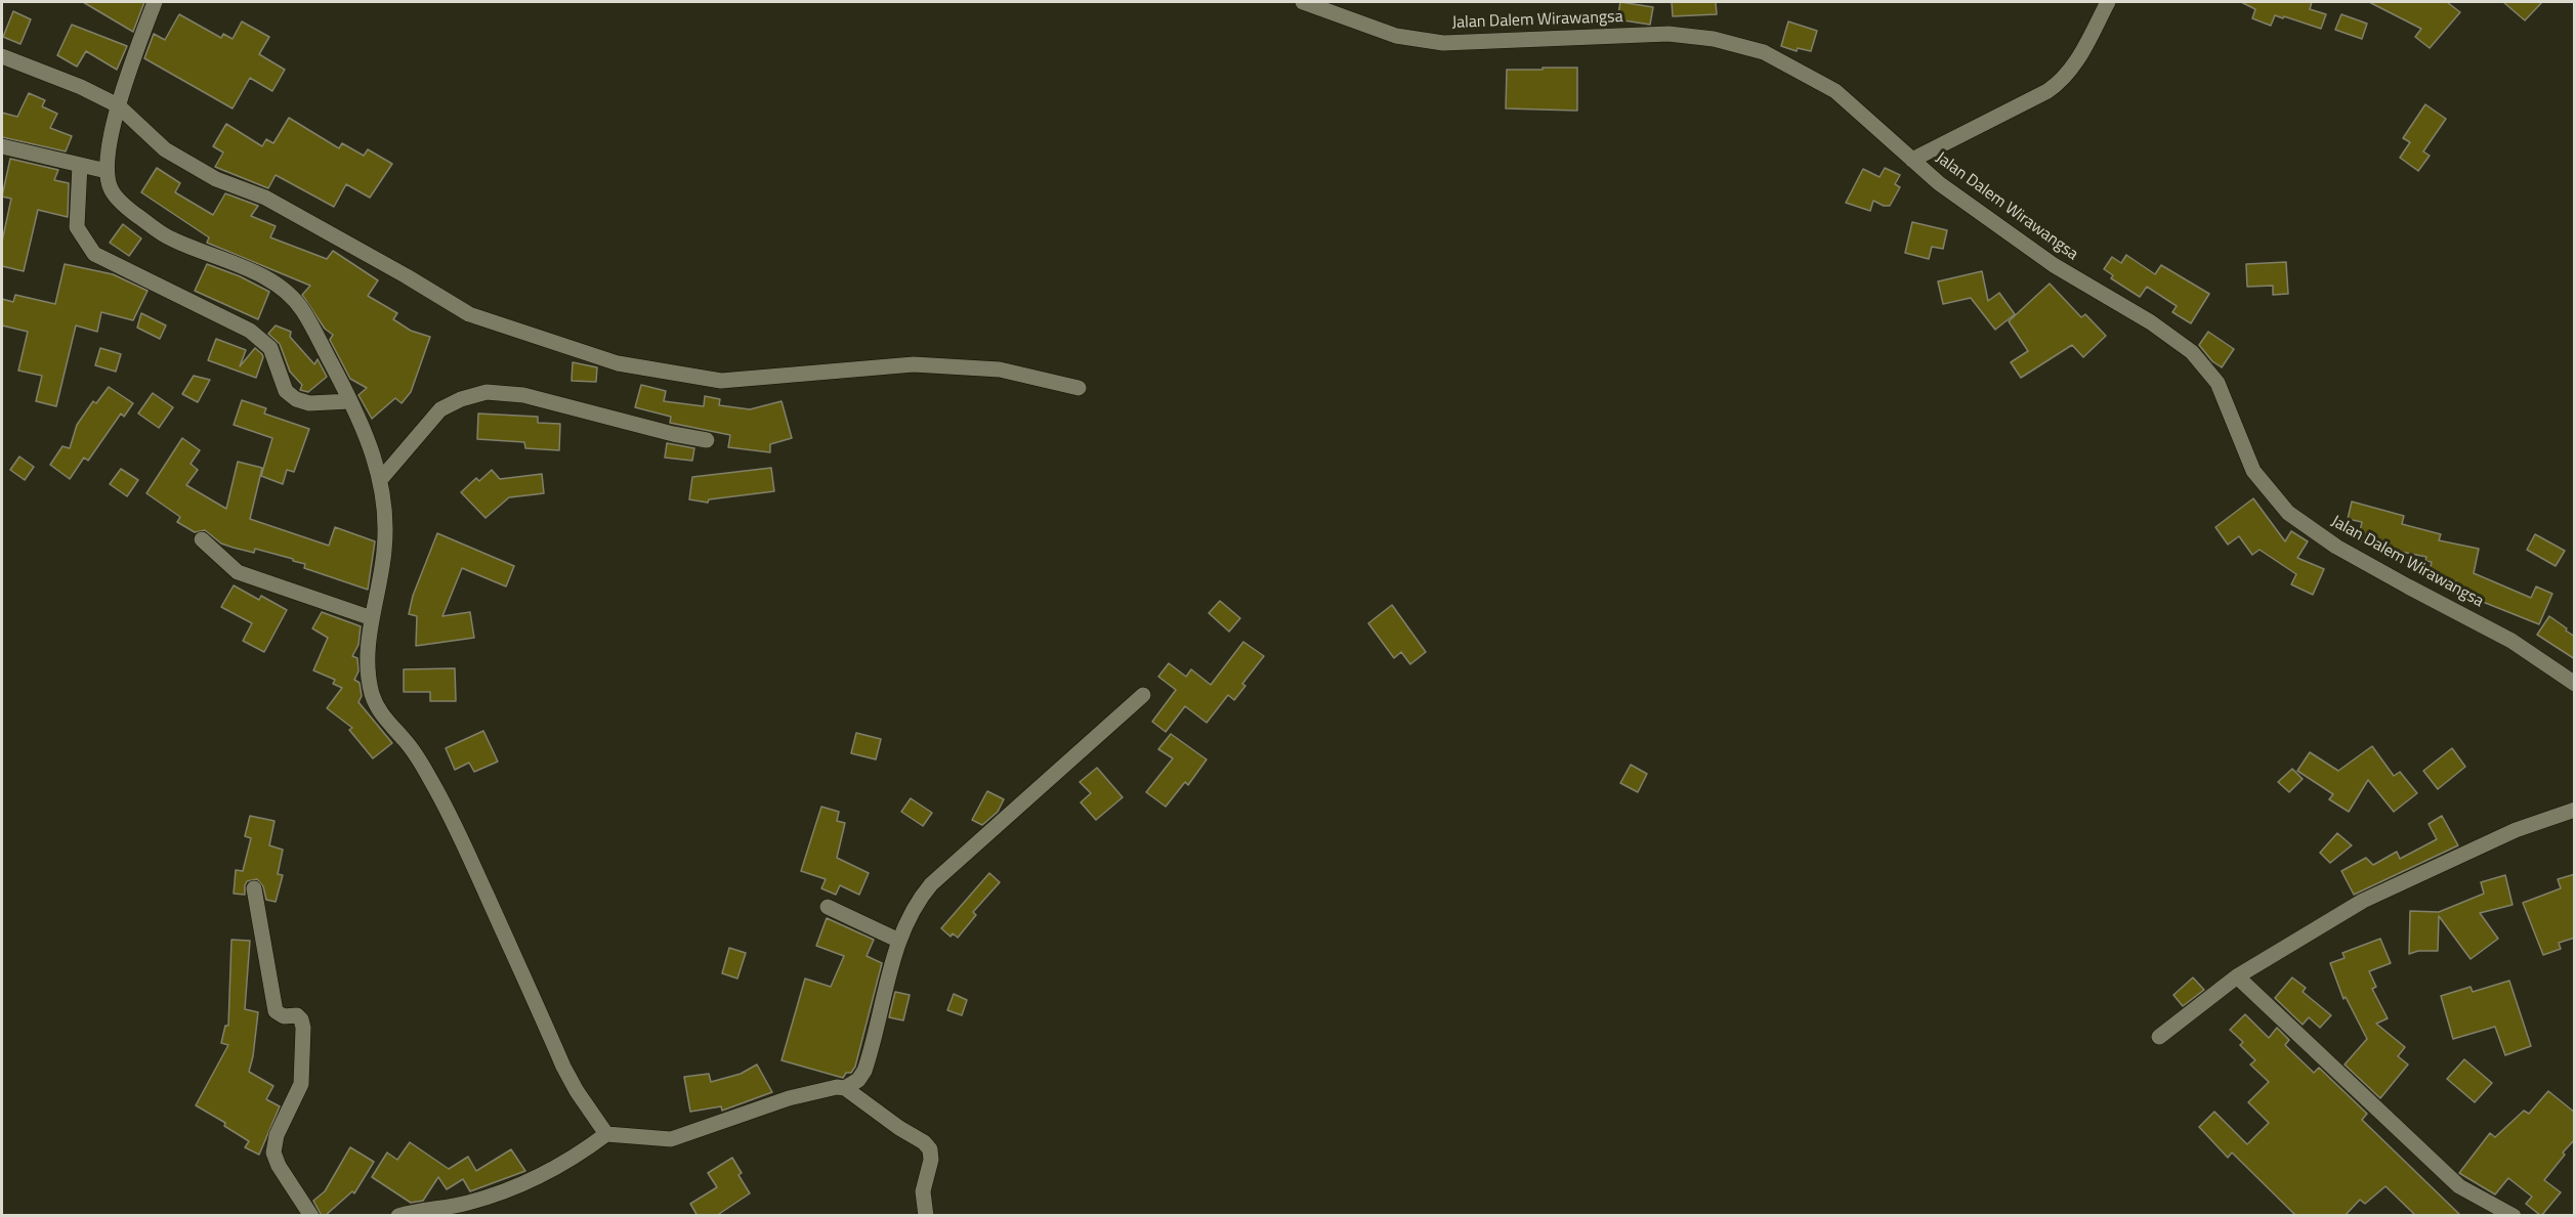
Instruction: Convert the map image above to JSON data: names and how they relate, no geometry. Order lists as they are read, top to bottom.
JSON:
{
  "streets": {
    "street": ["Jalan Dalem Wirawangsa"]
  }
}
